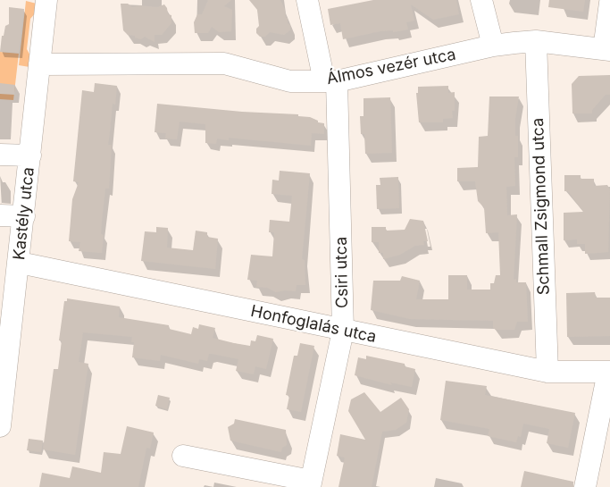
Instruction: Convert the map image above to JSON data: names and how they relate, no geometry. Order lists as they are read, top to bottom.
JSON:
{
  "streets": {
    "street": [
      "Álmos vezér utca",
      "Schmall Zsigmond utca",
      "Kastély utca",
      "Csiri utca",
      "Honfoglalás utca"
    ]
  },
  "crossings": [
    ["Álmos vezér utca", "Schmall Zsigmond utca"],
    ["Álmos vezér utca", "Kastély utca"],
    ["Álmos vezér utca", "Csiri utca"],
    ["Schmall Zsigmond utca", "Honfoglalás utca"],
    ["Kastély utca", "Honfoglalás utca"],
    ["Csiri utca", "Honfoglalás utca"]
  ]
}
